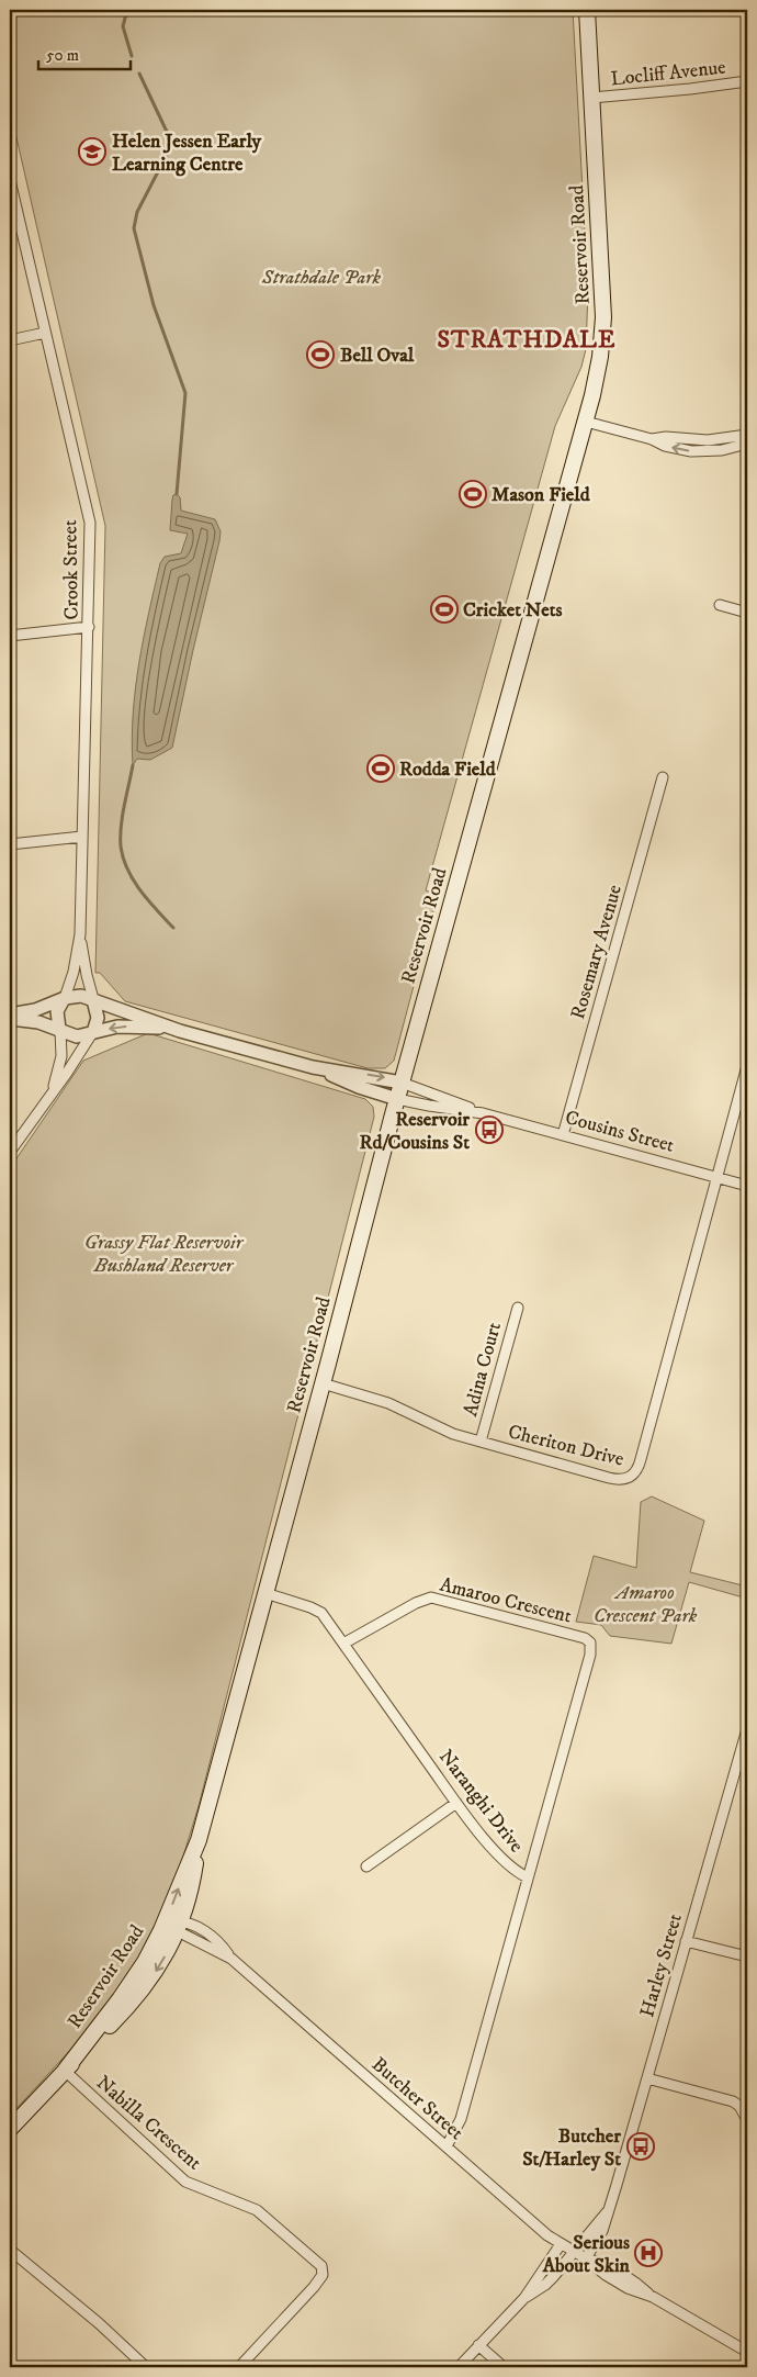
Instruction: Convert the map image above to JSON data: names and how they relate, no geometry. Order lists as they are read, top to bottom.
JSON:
{
  "streets": {
    "main road": ["Reservoir Road"],
    "street": [
      "Locliff Avenue",
      "Crook Street",
      "Rosemary Avenue",
      "Cousins Street",
      "Adina Court",
      "Cheriton Drive",
      "Amaroo Crescent",
      "Naranghi Drive",
      "Harley Street",
      "Butcher Street",
      "Nabilla Crescent"
    ]
  },
  "crossings": [
    ["Locliff Avenue", "Reservoir Road"],
    ["Reservoir Road", "Cousins Street"],
    ["Reservoir Road", "Cheriton Drive"],
    ["Reservoir Road", "Naranghi Drive"],
    ["Reservoir Road", "Butcher Street"],
    ["Reservoir Road", "Nabilla Crescent"],
    ["Crook Street", "Cousins Street"],
    ["Rosemary Avenue", "Cousins Street"],
    ["Cousins Street", "Cheriton Drive"],
    ["Adina Court", "Cheriton Drive"],
    ["Amaroo Crescent", "Naranghi Drive"],
    ["Naranghi Drive", "Butcher Street"],
    ["Harley Street", "Butcher Street"]
  ],
  "districts": ["STRATHDALE"],
  "parks": ["Strathdale Park", "Grassy Flat Reservoir Bushland Reserver", "Amaroo Crescent Park"],
  "places": {
    "school or university": ["Helen Jessen Early Learning Centre"],
    "sports": [
      "Bell Oval",
      "Mason Field",
      "Cricket Nets",
      "Rodda Field"
    ],
    "bus stop": ["Reservoir Rd/Cousins St", "Butcher St/Harley St"],
    "hospital": ["Serious About Skin"]
  },
  "scale_bar": "50 m"
}
